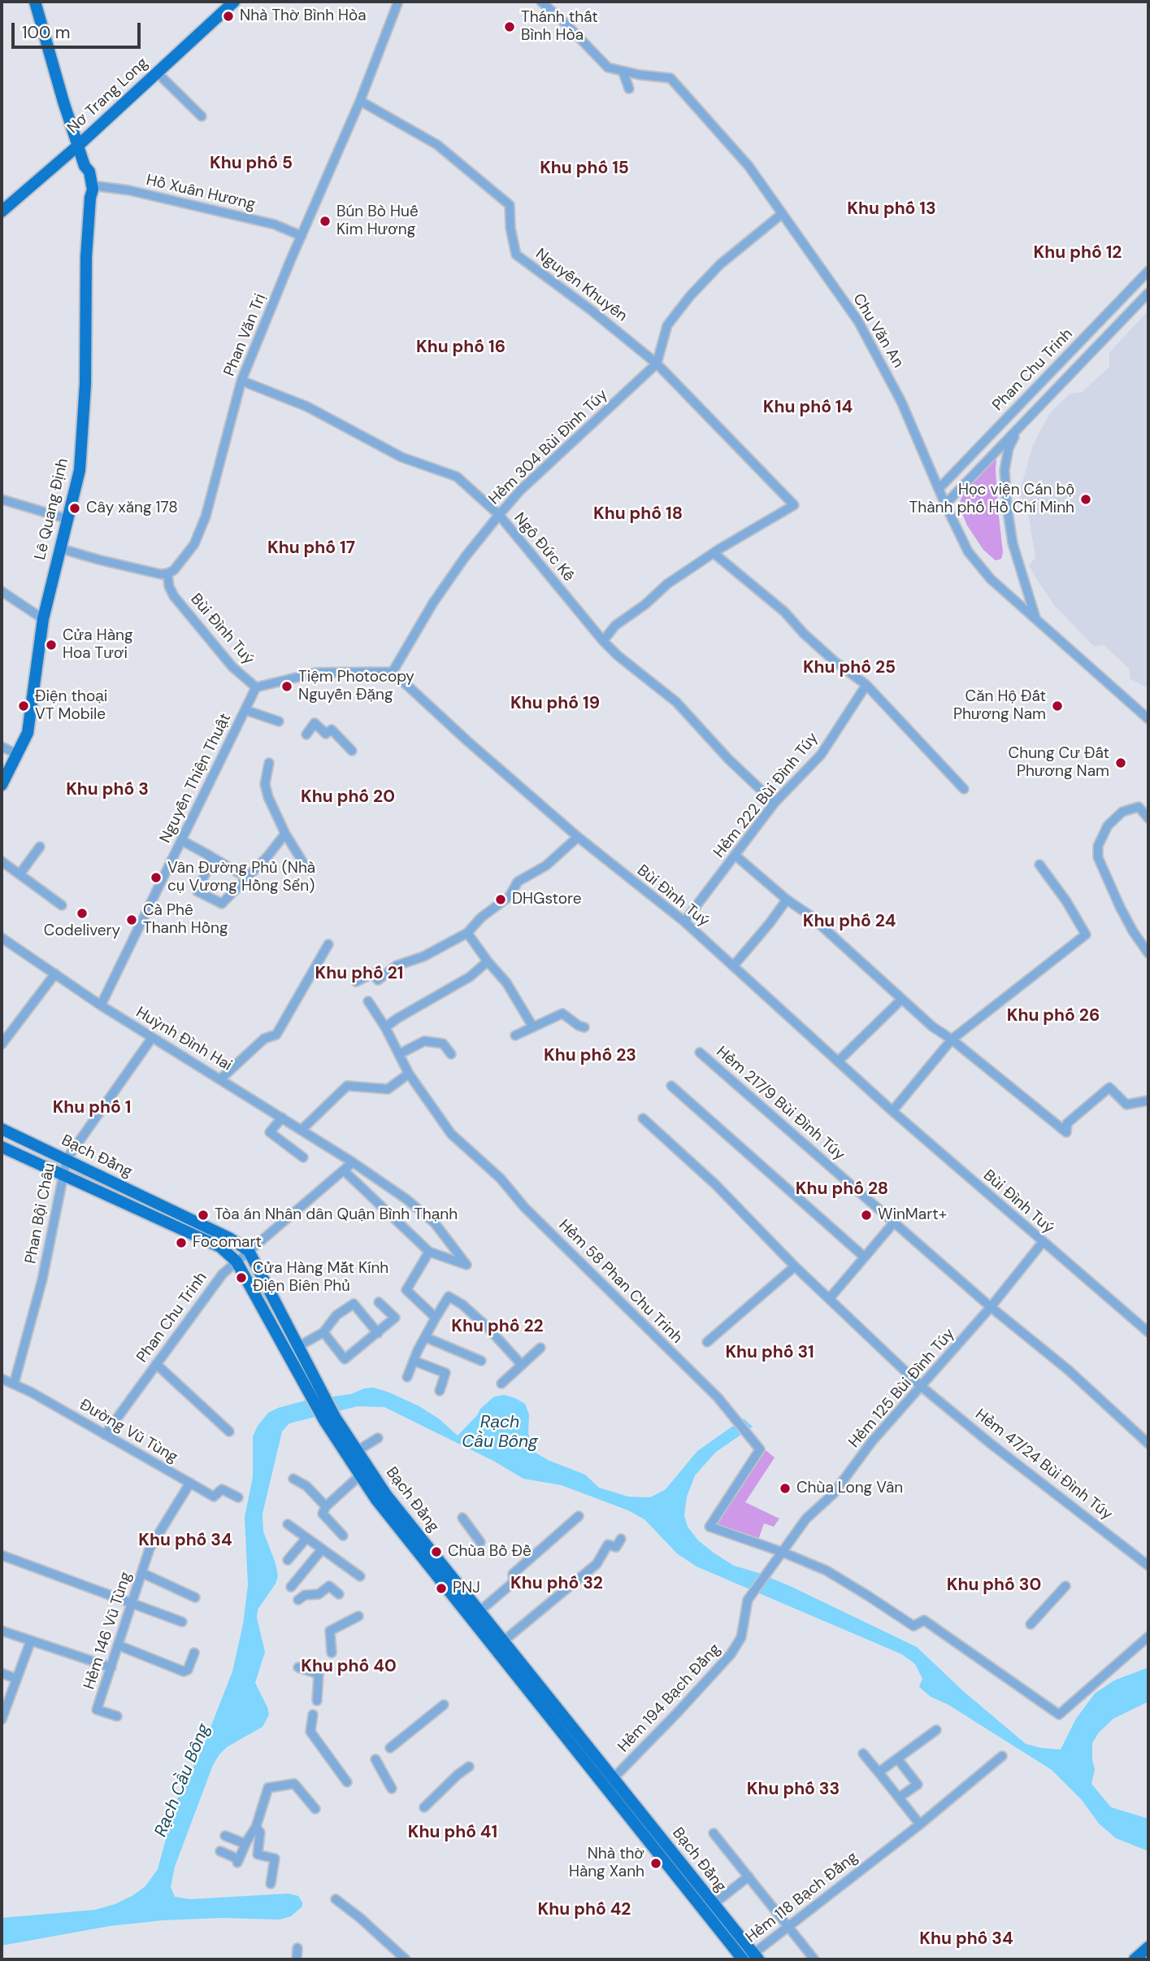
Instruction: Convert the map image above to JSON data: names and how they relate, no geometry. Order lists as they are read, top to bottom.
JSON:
{
  "streets": {
    "main road": ["Nơ Trang Long", "Lê Quang Định", "Bạch Đằng"],
    "street": [
      "Hồ Xuân Hương",
      "Nguyễn Khuyến",
      "Chu Văn An",
      "Phan Văn Trị",
      "Phan Chu Trinh",
      "Hẻm 304 Bùi Đình Túy",
      "Ngô Đức Kế",
      "Bùi Đình Tuý",
      "Nguyễn Thiện Thuật",
      "Hẻm 222 Bùi Đình Túy",
      "Huỳnh Đình Hai",
      "Hẻm 217/9 Bùi Đình Túy",
      "Phan Bội Châu",
      "Hẻm 58 Phan Chu Trinh",
      "Hẻm 125 Bùi Đình Túy",
      "Đường Vũ Tùng",
      "Hẻm 47/24 Bùi Đình Túy",
      "Hẻm 146 Vũ Tùng",
      "Hẻm 194 Bạch Đằng",
      "Hẻm 118 Bạch Đằng"
    ]
  },
  "crossings": [
    ["Nơ Trang Long", "Lê Quang Định"],
    ["Hồ Xuân Hương", "Phan Văn Trị"],
    ["Hồ Xuân Hương", "Lê Quang Định"],
    ["Nguyễn Khuyến", "Phan Văn Trị"],
    ["Nguyễn Khuyến", "Hẻm 304 Bùi Đình Túy"],
    ["Chu Văn An", "Phan Chu Trinh"],
    ["Phan Văn Trị", "Ngô Đức Kế"],
    ["Phan Văn Trị", "Bùi Đình Tuý"],
    ["Phan Chu Trinh", "Huỳnh Đình Hai"],
    ["Phan Chu Trinh", "Bạch Đằng"],
    ["Phan Chu Trinh", "Đường Vũ Tùng"],
    ["Hẻm 304 Bùi Đình Túy", "Ngô Đức Kế"],
    ["Hẻm 304 Bùi Đình Túy", "Bùi Đình Tuý"],
    ["Ngô Đức Kế", "Hẻm 222 Bùi Đình Túy"],
    ["Bùi Đình Tuý", "Nguyễn Thiện Thuật"],
    ["Bùi Đình Tuý", "Hẻm 222 Bùi Đình Túy"],
    ["Bùi Đình Tuý", "Hẻm 125 Bùi Đình Túy"],
    ["Nguyễn Thiện Thuật", "Huỳnh Đình Hai"],
    ["Huỳnh Đình Hai", "Phan Bội Châu"],
    ["Hẻm 217/9 Bùi Đình Túy", "Hẻm 125 Bùi Đình Túy"],
    ["Bạch Đằng", "Phan Bội Châu"],
    ["Bạch Đằng", "Hẻm 194 Bạch Đằng"],
    ["Bạch Đằng", "Hẻm 118 Bạch Đằng"],
    ["Phan Bội Châu", "Đường Vũ Tùng"],
    ["Hẻm 58 Phan Chu Trinh", "Hẻm 125 Bùi Đình Túy"],
    ["Hẻm 125 Bùi Đình Túy", "Hẻm 47/24 Bùi Đình Túy"],
    ["Hẻm 125 Bùi Đình Túy", "Hẻm 194 Bạch Đằng"],
    ["Đường Vũ Tùng", "Hẻm 146 Vũ Tùng"]
  ],
  "districts": [
    "Khu phố 5",
    "Khu phố 15",
    "Khu phố 13",
    "Khu phố 12",
    "Khu phố 16",
    "Khu phố 14",
    "Khu phố 18",
    "Khu phố 17",
    "Khu phố 25",
    "Khu phố 19",
    "Khu phố 3",
    "Khu phố 20",
    "Khu phố 24",
    "Khu phố 21",
    "Khu phố 26",
    "Khu phố 23",
    "Khu phố 1",
    "Khu phố 28",
    "Khu phố 22",
    "Khu phố 31",
    "Khu phố 34",
    "Khu phố 32",
    "Khu phố 30",
    "Khu phố 40",
    "Khu phố 33",
    "Khu phố 41",
    "Khu phố 42",
    "Khu phố 34"
  ],
  "water": ["Rạch Cầu Bông"],
  "places": [
    "Nhà Thờ Bình Hòa",
    "Thánh thất Bình Hòa",
    "Bún Bò Huế Kim Hương",
    "Học viện Cán bộ Thành phố Hồ Chí Minh",
    "Cây xăng 178",
    "Cửa Hàng Hoa Tươi",
    "Tiệm Photocopy Nguyễn Đặng",
    "Điện thoại VT Mobile",
    "Căn Hộ Đất Phương Nam",
    "Chung Cư Đất Phương Nam",
    "Vân Đường Phủ (Nhà cụ Vương Hồng Sển)",
    "DHGstore",
    "Codelivery",
    "Cà Phê Thanh Hồng",
    "Tòa án Nhân dân Quận Bình Thạnh",
    "WinMart+",
    "Focomart",
    "Cửa Hàng Mắt Kính Điện Biên Phủ",
    "Chùa Long Vân",
    "Chùa Bồ Đề",
    "PNJ",
    "Nhà thờ Hàng Xanh"
  ],
  "scale_bar": "100 m"
}
